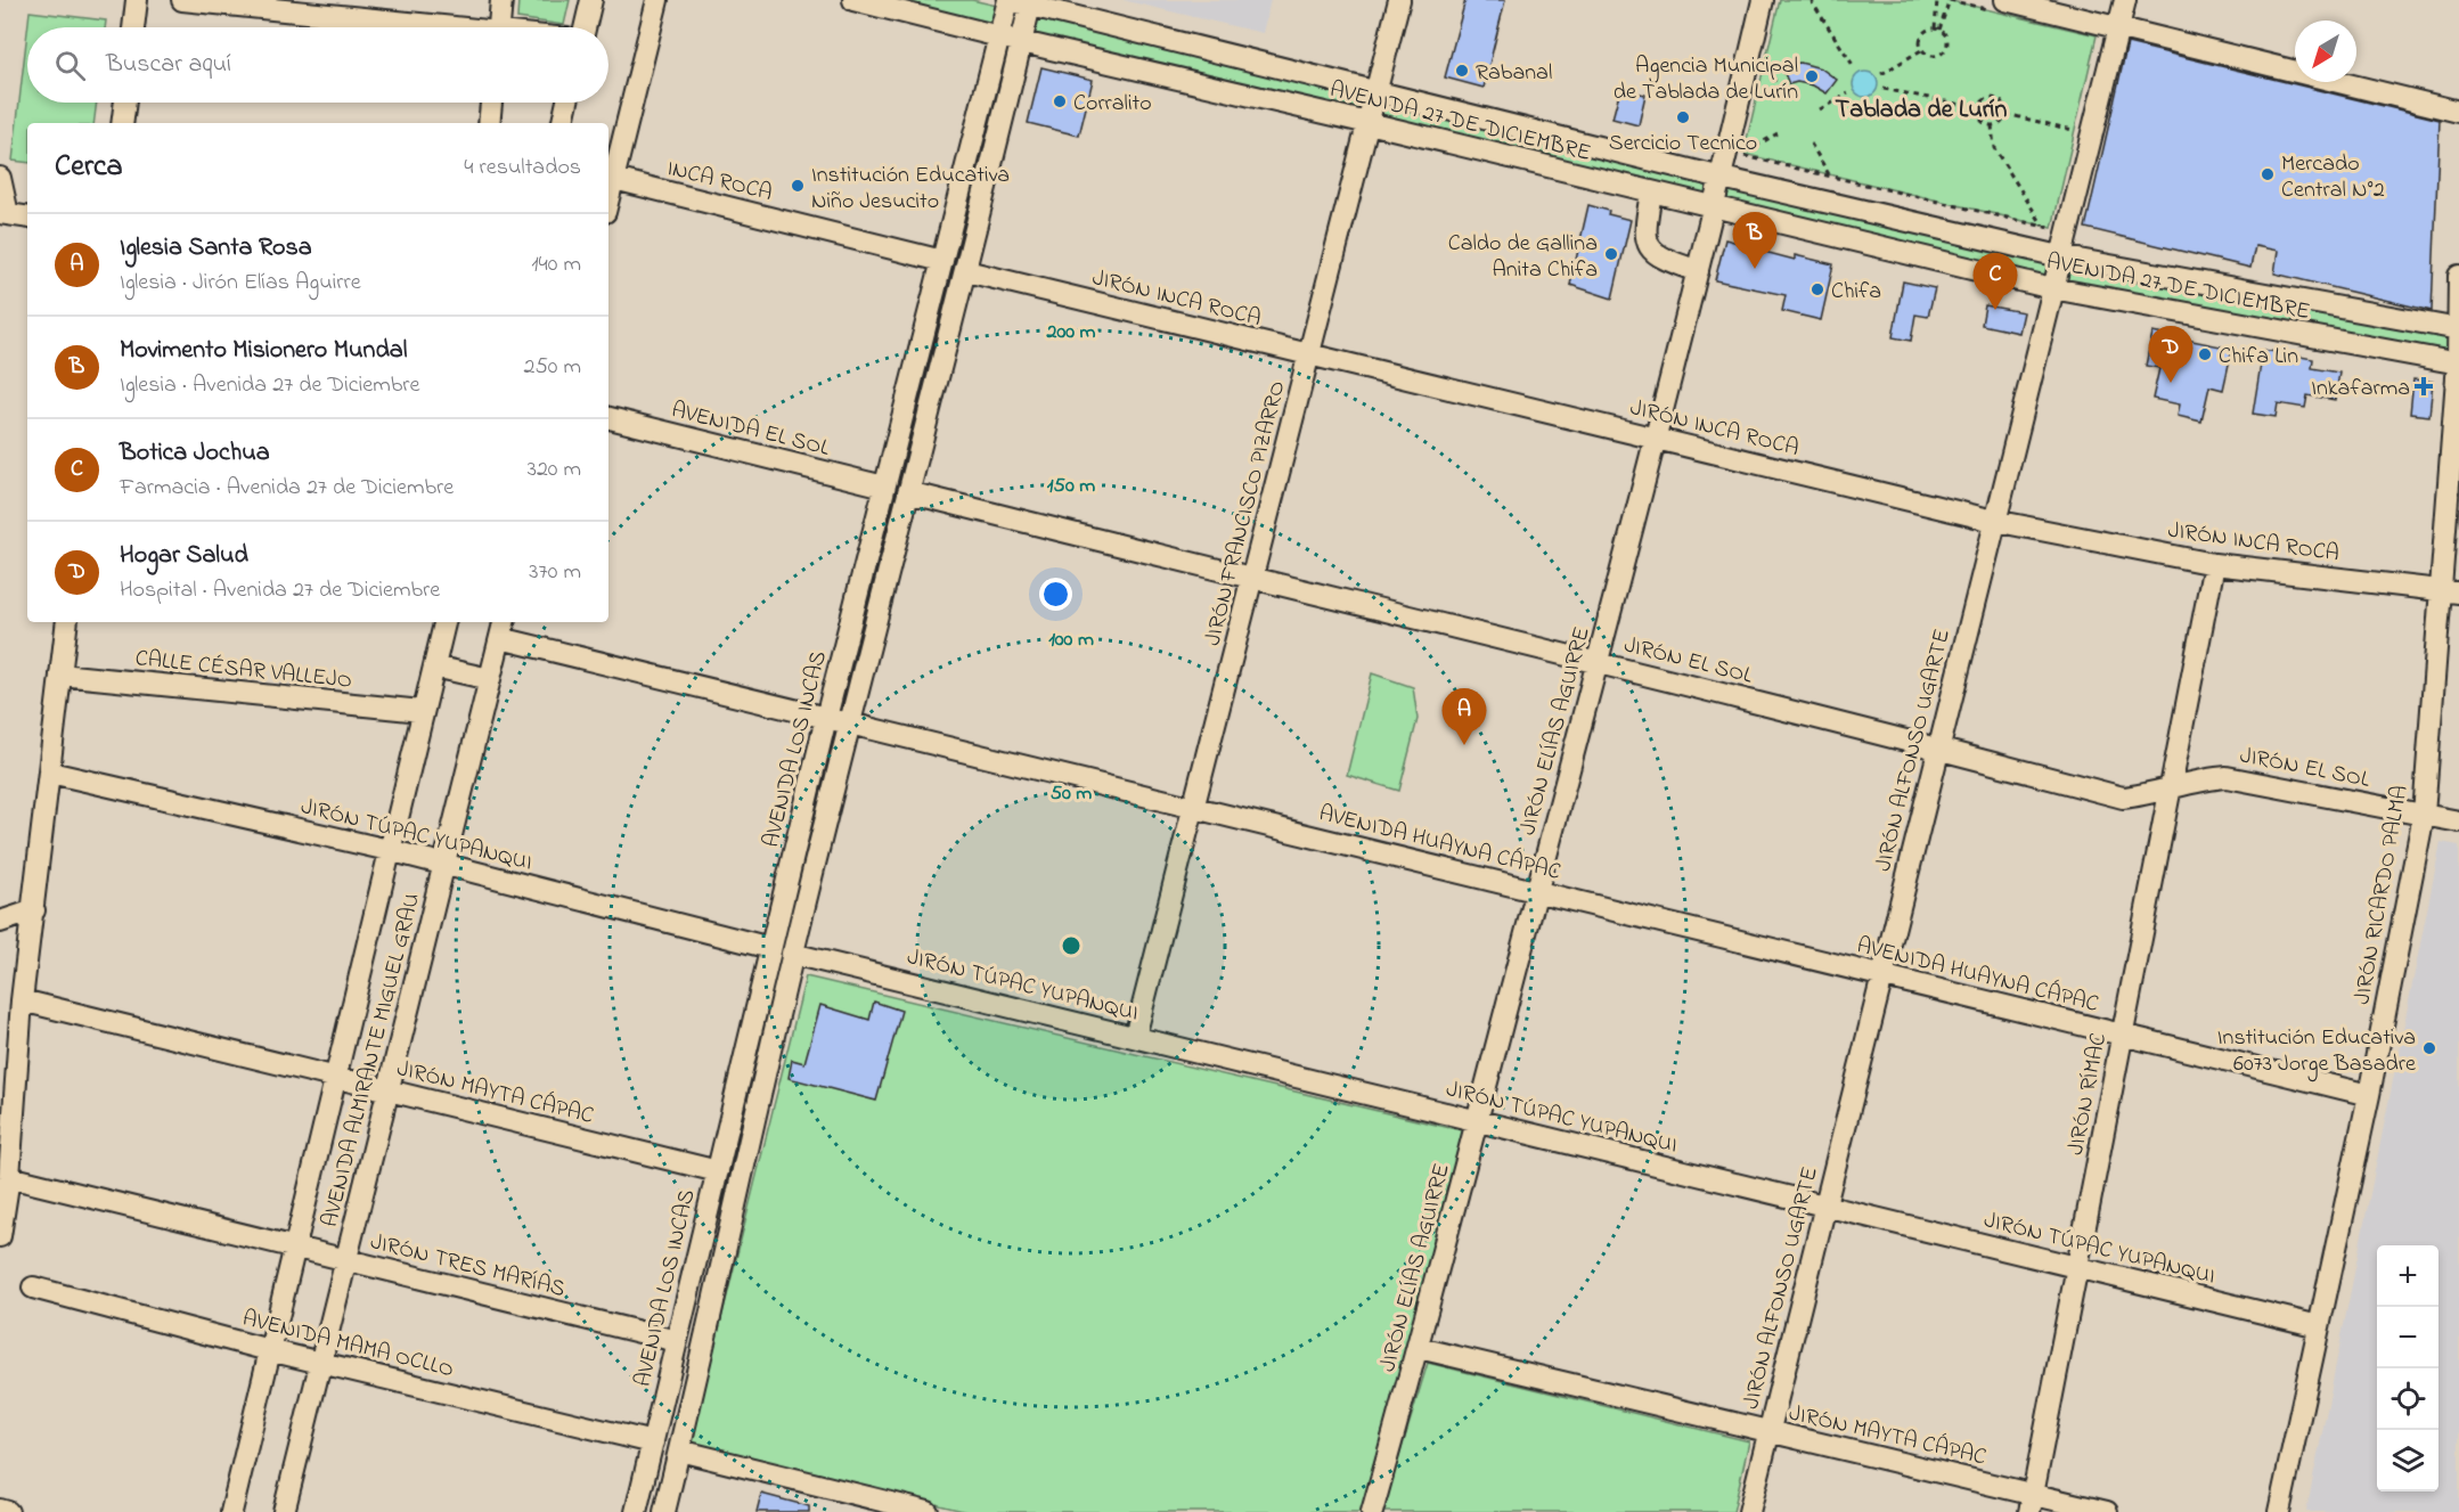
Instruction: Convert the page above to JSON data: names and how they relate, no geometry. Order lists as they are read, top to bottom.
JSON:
{
  "streets": {
    "street": [
      "AVENIDA 27 DE DICIEMBRE",
      "INCA ROCA",
      "JIRÓN INCA ROCA",
      "AVENIDA EL SOL",
      "JIRÓN FRANCISCO PIZARRO",
      "JIRÓN EL SOL",
      "CALLE CÉSAR VALLEJO",
      "JIRÓN ELÍAS AGUIRRE",
      "AVENIDA LOS INCAS",
      "JIRÓN ALFONSO UGARTE",
      "JIRÓN TÚPAC YUPANQUI",
      "AVENIDA HUAYNA CÁPAC",
      "JIRÓN RICARDO PALMA",
      "AVENIDA ALMIRANTE MIGUEL GRAU",
      "JIRÓN MAYTA CÁPAC",
      "JIRÓN RÍMAC",
      "JIRÓN TRES MARÍAS",
      "AVENIDA MAMA OCLLO"
    ]
  },
  "crossings": [
    ["AVENIDA 27 DE DICIEMBRE", "JIRÓN FRANCISCO PIZARRO"],
    ["AVENIDA 27 DE DICIEMBRE", "JIRÓN ELÍAS AGUIRRE"],
    ["AVENIDA 27 DE DICIEMBRE", "AVENIDA LOS INCAS"],
    ["AVENIDA 27 DE DICIEMBRE", "JIRÓN ALFONSO UGARTE"],
    ["AVENIDA 27 DE DICIEMBRE", "JIRÓN RICARDO PALMA"],
    ["INCA ROCA", "AVENIDA LOS INCAS"],
    ["JIRÓN INCA ROCA", "JIRÓN FRANCISCO PIZARRO"],
    ["JIRÓN INCA ROCA", "JIRÓN ELÍAS AGUIRRE"],
    ["JIRÓN INCA ROCA", "JIRÓN ALFONSO UGARTE"],
    ["JIRÓN INCA ROCA", "JIRÓN RICARDO PALMA"],
    ["JIRÓN INCA ROCA", "JIRÓN RÍMAC"],
    ["AVENIDA EL SOL", "AVENIDA LOS INCAS"],
    ["JIRÓN FRANCISCO PIZARRO", "JIRÓN EL SOL"],
    ["JIRÓN FRANCISCO PIZARRO", "JIRÓN TÚPAC YUPANQUI"],
    ["JIRÓN FRANCISCO PIZARRO", "AVENIDA HUAYNA CÁPAC"],
    ["JIRÓN EL SOL", "JIRÓN ELÍAS AGUIRRE"],
    ["JIRÓN EL SOL", "JIRÓN ALFONSO UGARTE"],
    ["JIRÓN EL SOL", "JIRÓN RICARDO PALMA"],
    ["JIRÓN EL SOL", "JIRÓN RÍMAC"],
    ["CALLE CÉSAR VALLEJO", "AVENIDA ALMIRANTE MIGUEL GRAU"],
    ["JIRÓN ELÍAS AGUIRRE", "JIRÓN TÚPAC YUPANQUI"],
    ["JIRÓN ELÍAS AGUIRRE", "AVENIDA HUAYNA CÁPAC"],
    ["JIRÓN ELÍAS AGUIRRE", "JIRÓN MAYTA CÁPAC"],
    ["AVENIDA LOS INCAS", "JIRÓN TÚPAC YUPANQUI"],
    ["AVENIDA LOS INCAS", "AVENIDA HUAYNA CÁPAC"],
    ["AVENIDA LOS INCAS", "JIRÓN MAYTA CÁPAC"],
    ["AVENIDA LOS INCAS", "JIRÓN TRES MARÍAS"],
    ["AVENIDA LOS INCAS", "AVENIDA MAMA OCLLO"],
    ["JIRÓN ALFONSO UGARTE", "JIRÓN TÚPAC YUPANQUI"],
    ["JIRÓN ALFONSO UGARTE", "AVENIDA HUAYNA CÁPAC"],
    ["JIRÓN ALFONSO UGARTE", "JIRÓN MAYTA CÁPAC"],
    ["JIRÓN TÚPAC YUPANQUI", "JIRÓN RICARDO PALMA"],
    ["JIRÓN TÚPAC YUPANQUI", "AVENIDA ALMIRANTE MIGUEL GRAU"],
    ["JIRÓN TÚPAC YUPANQUI", "JIRÓN RÍMAC"],
    ["AVENIDA HUAYNA CÁPAC", "JIRÓN RICARDO PALMA"],
    ["AVENIDA HUAYNA CÁPAC", "AVENIDA ALMIRANTE MIGUEL GRAU"],
    ["AVENIDA HUAYNA CÁPAC", "JIRÓN RÍMAC"],
    ["AVENIDA ALMIRANTE MIGUEL GRAU", "JIRÓN MAYTA CÁPAC"],
    ["AVENIDA ALMIRANTE MIGUEL GRAU", "JIRÓN TRES MARÍAS"],
    ["AVENIDA ALMIRANTE MIGUEL GRAU", "AVENIDA MAMA OCLLO"],
    ["JIRÓN MAYTA CÁPAC", "JIRÓN RÍMAC"]
  ],
  "districts": ["Tablada de Lurín"],
  "places": {
    "other": [
      "Rabanal",
      "Agencia Municipal de Tablada de Lurín",
      "Corralito",
      "Sercicio Tecnico",
      "Mercado Central N°2",
      "Institución Educativa Niño Jesucito",
      "Caldo de Gallina Anita Chifa",
      "Chifa",
      "Chifa Lin",
      "Institución Educativa 6073 Jorge Basadre"
    ],
    "health": ["Inkafarma"]
  },
  "north": "bottom left",
  "page": {
    "search": "Buscar aquí",
    "heading": ["Cerca", "4 resultados"],
    "pins": [
      "B",
      "C",
      "D",
      "A"
    ],
    "list": [
      {
        "mark": "A",
        "name": "Iglesia Santa Rosa",
        "note": "Iglesia · Jirón Elías Aguirre",
        "value": "140 m"
      },
      {
        "mark": "B",
        "name": "Movimento Misionero Mundal",
        "note": "Iglesia · Avenida 27 de Diciembre",
        "value": "250 m"
      },
      {
        "mark": "C",
        "name": "Botica Jochua",
        "note": "Farmacia · Avenida 27 de Diciembre",
        "value": "320 m"
      },
      {
        "mark": "D",
        "name": "Hogar Salud",
        "note": "Hospital · Avenida 27 de Diciembre",
        "value": "370 m"
      }
    ],
    "map_buttons": ["+", "−"]
  },
  "rings": [
    "200 m",
    "150 m",
    "100 m",
    "50 m"
  ]
}
